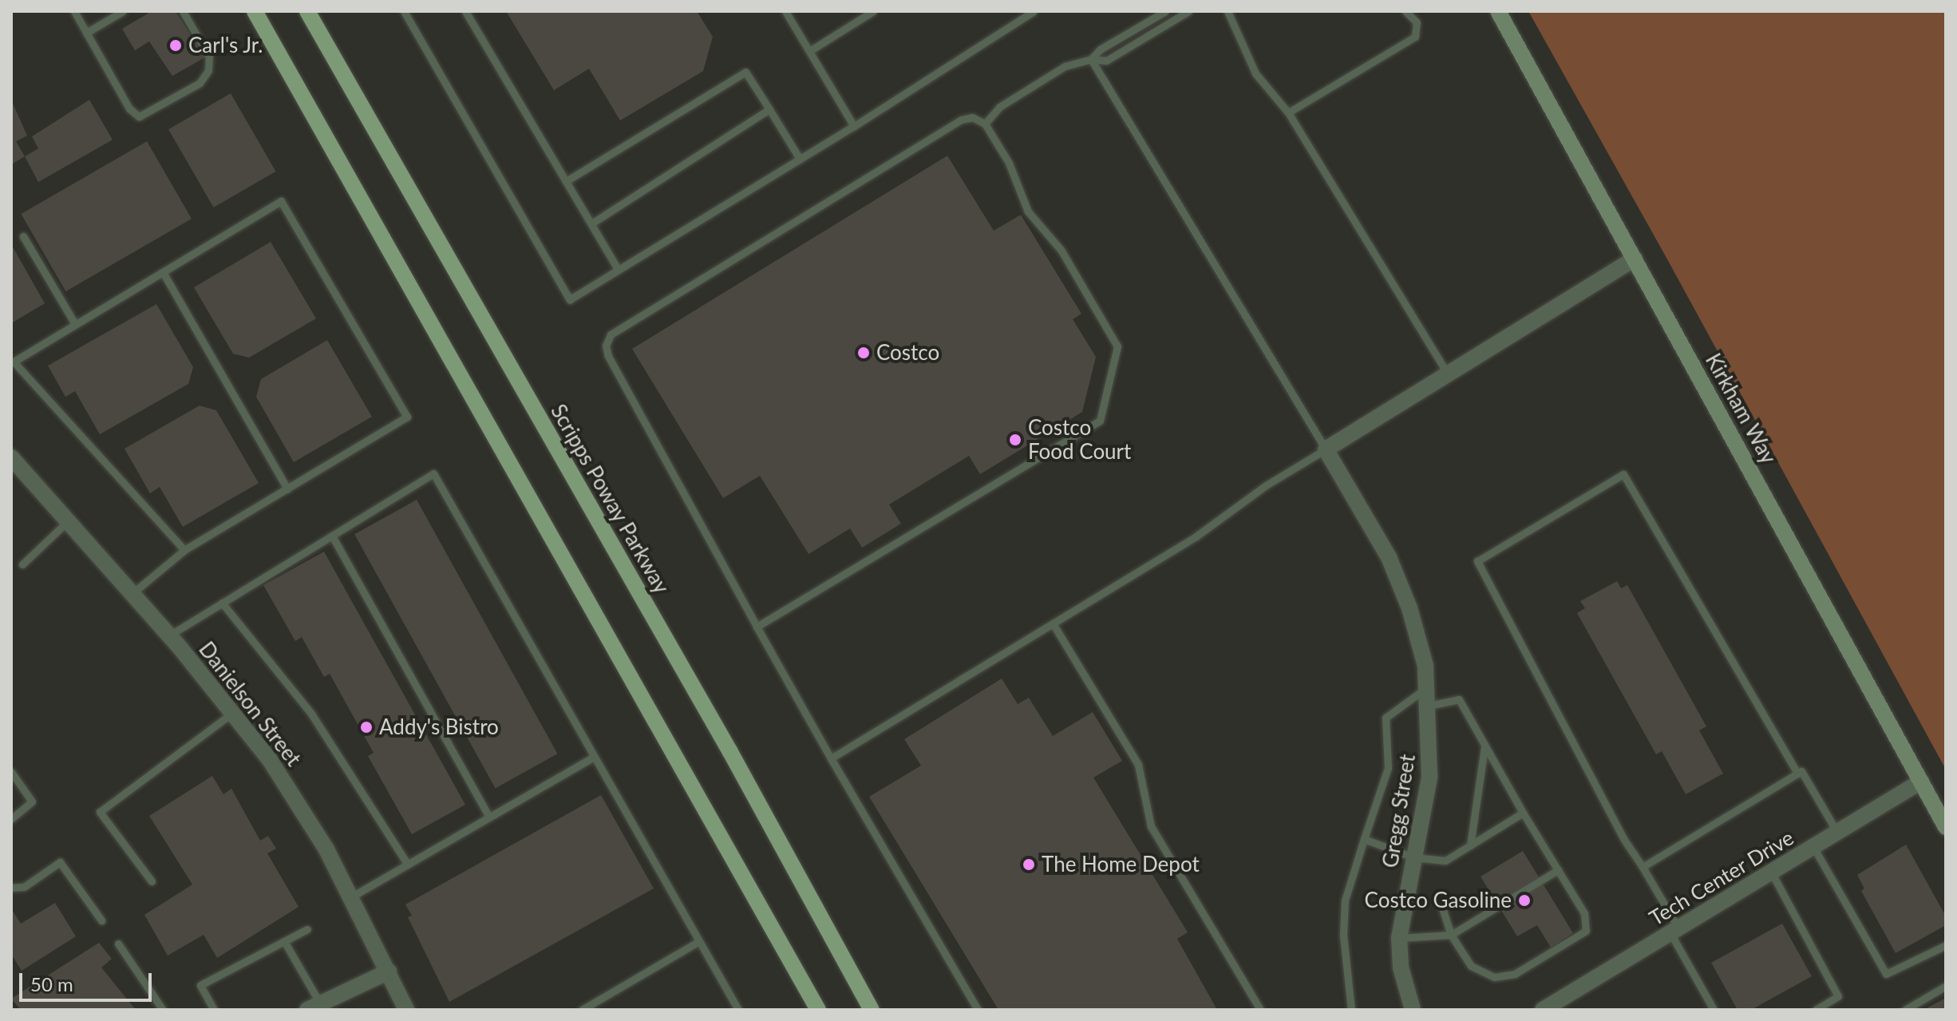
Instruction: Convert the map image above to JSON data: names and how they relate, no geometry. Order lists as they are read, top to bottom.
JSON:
{
  "streets": {
    "main road": ["Kirkham Way", "Scripps Poway Parkway"],
    "street": ["Danielson Street", "Gregg Street", "Tech Center Drive"]
  },
  "crossings": [
    ["Kirkham Way", "Tech Center Drive"]
  ],
  "places": [
    "Carl's Jr.",
    "Costco",
    "Costco Food Court",
    "Addy's Bistro",
    "The Home Depot",
    "Costco Gasoline"
  ],
  "scale_bar": "50 m"
}
